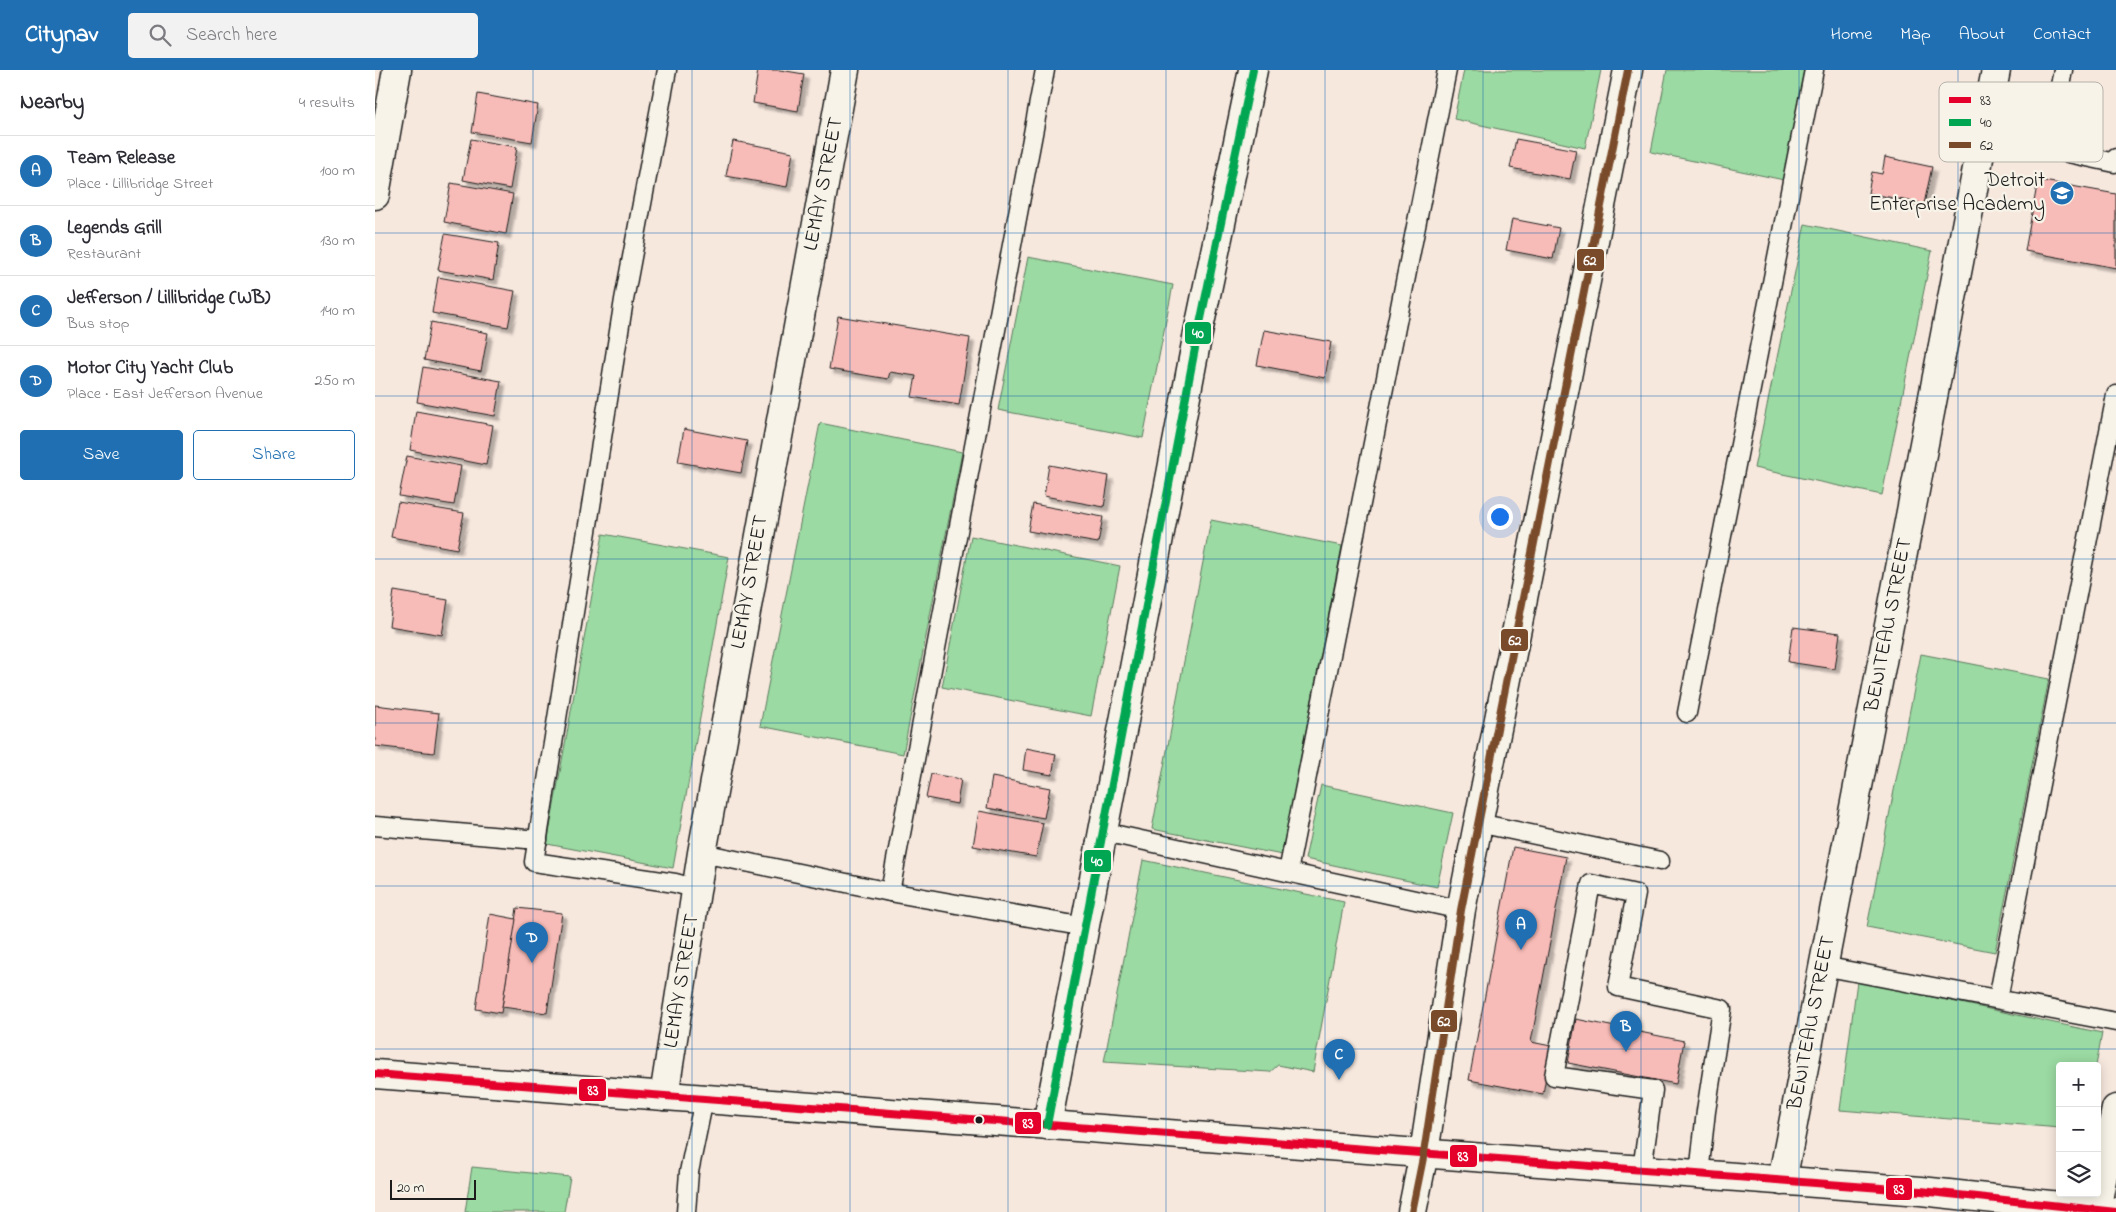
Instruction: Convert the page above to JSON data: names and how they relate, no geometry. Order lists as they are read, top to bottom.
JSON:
{
  "streets": {
    "street": ["LEMAY STREET", "BENITEAU STREET"]
  },
  "places": {
    "school or university": ["Detroit Enterprise Academy"]
  },
  "lines": ["transit line 40", "transit line 62", "transit line 83"],
  "legend": ["83", "40", "62"],
  "scale_bar": "20 m",
  "page": {
    "header": "Citynav",
    "search": "Search here",
    "nav": [
      "Home",
      "Map",
      "About",
      "Contact"
    ],
    "heading": ["Nearby", "4 results"],
    "list": [
      {
        "mark": "A",
        "name": "Team Release",
        "note": "Place · Lillibridge Street",
        "value": "100 m"
      },
      {
        "mark": "B",
        "name": "Legends Grill",
        "note": "Restaurant",
        "value": "130 m"
      },
      {
        "mark": "C",
        "name": "Jefferson / Lillibridge (WB)",
        "note": "Bus stop",
        "value": "140 m"
      },
      {
        "mark": "D",
        "name": "Motor City Yacht Club",
        "note": "Place · East Jefferson Avenue",
        "value": "250 m"
      }
    ],
    "buttons": ["Save", "Share"],
    "pins": [
      "A",
      "D",
      "B",
      "C"
    ],
    "map_buttons": ["+", "−"],
    "scale": "20 m"
  }
}
